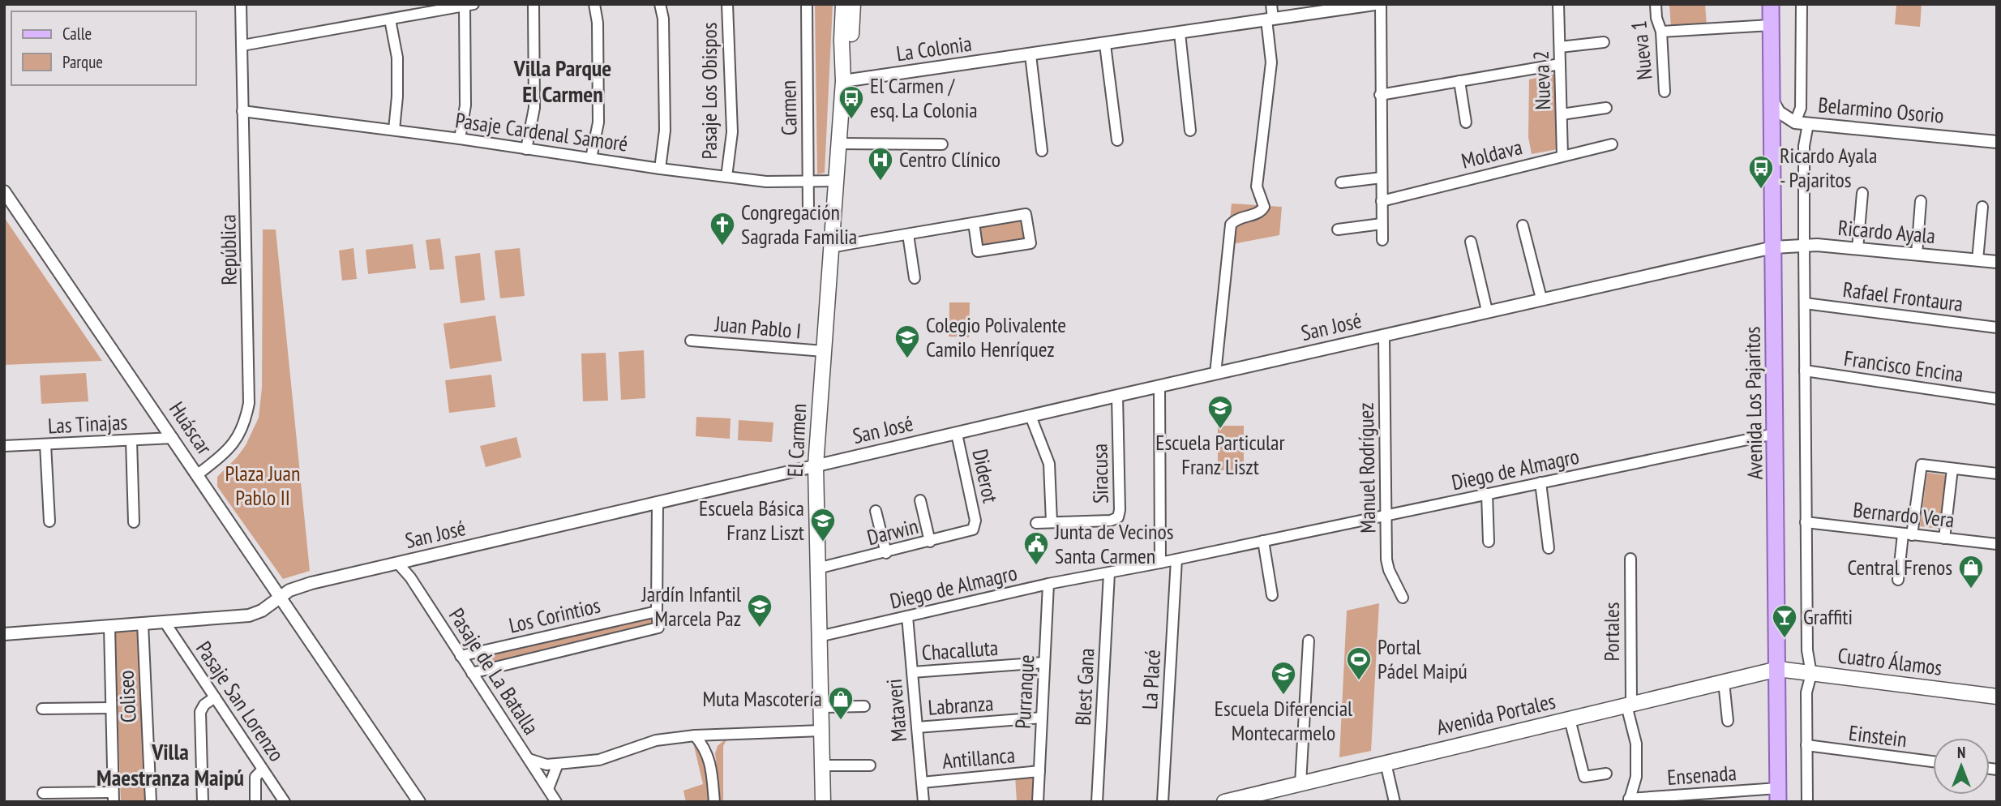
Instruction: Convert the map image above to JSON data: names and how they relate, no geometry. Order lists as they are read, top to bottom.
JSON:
{
  "streets": {
    "main road": [
      "Avenida Los Pajaritos",
      "El Carmen",
      "Cuatro Álamos",
      "Avenida Portales"
    ],
    "street": [
      "La Colonia",
      "Nueva 1",
      "Nueva 2",
      "Pasaje Los Obispos",
      "Carmen",
      "Belarmino Osorio",
      "Pasaje Cardenal Samoré",
      "Moldava",
      "Ricardo Ayala",
      "República",
      "Rafael Frontaura",
      "San José",
      "Juan Pablo I",
      "Francisco Encina",
      "Las Tinajas",
      "Huáscar",
      "Manuel Rodríguez",
      "Diego de Almagro",
      "Siracusa",
      "Diderot",
      "Bernardo Vera",
      "Darwin",
      "Los Corintios",
      "Portales",
      "Chacalluta",
      "Pasaje de La Batalla",
      "La Placé",
      "Blest Gana",
      "Purranque",
      "Coliseo",
      "Pasaje San Lorenzo",
      "Labranza",
      "Mataveri",
      "Einstein",
      "Antillanca",
      "Ensenada"
    ]
  },
  "crossings": [
    ["La Colonia", "El Carmen"],
    ["Nueva 2", "Moldava"],
    ["Pasaje Los Obispos", "Pasaje Cardenal Samoré"],
    ["Carmen", "Pasaje Cardenal Samoré"],
    ["Belarmino Osorio", "Avenida Los Pajaritos"],
    ["Pasaje Cardenal Samoré", "República"],
    ["Pasaje Cardenal Samoré", "El Carmen"],
    ["Ricardo Ayala", "San José"],
    ["Ricardo Ayala", "Avenida Los Pajaritos"],
    ["República", "Huáscar"],
    ["San José", "Avenida Los Pajaritos"],
    ["San José", "Huáscar"],
    ["San José", "El Carmen"],
    ["San José", "Manuel Rodríguez"],
    ["San José", "Siracusa"],
    ["San José", "Diderot"],
    ["San José", "Pasaje de La Batalla"],
    ["San José", "Coliseo"],
    ["San José", "Pasaje San Lorenzo"],
    ["Juan Pablo I", "El Carmen"],
    ["Avenida Los Pajaritos", "Diego de Almagro"],
    ["Avenida Los Pajaritos", "Cuatro Álamos"],
    ["Avenida Los Pajaritos", "Avenida Portales"],
    ["Avenida Los Pajaritos", "Ensenada"],
    ["Las Tinajas", "Huáscar"],
    ["El Carmen", "Diego de Almagro"],
    ["El Carmen", "Darwin"],
    ["Manuel Rodríguez", "Diego de Almagro"],
    ["Diego de Almagro", "La Placé"],
    ["Diego de Almagro", "Blest Gana"],
    ["Diego de Almagro", "Purranque"],
    ["Diego de Almagro", "Mataveri"],
    ["Diderot", "Darwin"],
    ["Los Corintios", "Pasaje de La Batalla"],
    ["Portales", "Avenida Portales"],
    ["Portales", "Ensenada"],
    ["Chacalluta", "Purranque"],
    ["Chacalluta", "Mataveri"],
    ["Cuatro Álamos", "Avenida Portales"],
    ["Purranque", "Labranza"],
    ["Purranque", "Antillanca"],
    ["Labranza", "Mataveri"],
    ["Mataveri", "Antillanca"],
    ["Avenida Portales", "Ensenada"]
  ],
  "districts": ["Villa Parque El Carmen", "Villa Maestranza Maipú"],
  "parks": ["Plaza Juan Pablo II"],
  "places": {
    "bus stop": ["El Carmen / esq. La Colonia", "Ricardo Ayala - Pajaritos"],
    "hospital": ["Centro Clínico"],
    "church": ["Congregación Sagrada Familia"],
    "school or university": [
      "Colegio Polivalente Camilo Henríquez",
      "Escuela Particular Franz Liszt",
      "Escuela Básica Franz Liszt",
      "Jardín Infantil Marcela Paz",
      "Escuela Diferencial Montecarmelo"
    ],
    "public building": ["Junta de Vecinos Santa Carmen"],
    "shop": ["Central Frenos", "Muta Mascotería"],
    "bar": ["Graffiti"],
    "sports": ["Portal Pádel Maipú"]
  },
  "legend": ["Calle", "Parque"],
  "north": "top"
}
